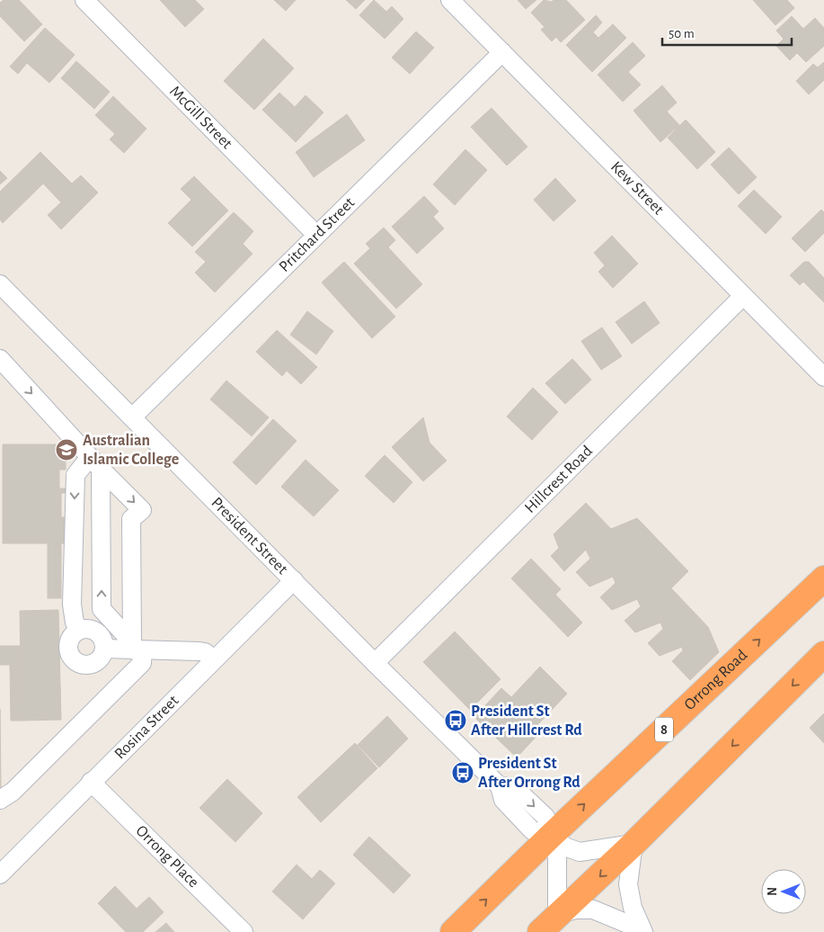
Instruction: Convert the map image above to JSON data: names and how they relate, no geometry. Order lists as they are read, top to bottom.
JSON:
{
  "streets": {
    "highway": ["Orrong Road", "8"],
    "street": [
      "McGill Street",
      "Kew Street",
      "Pritchard Street",
      "Hillcrest Road",
      "President Street",
      "Rosina Street",
      "Orrong Place"
    ]
  },
  "crossings": [
    ["McGill Street", "Pritchard Street"],
    ["Kew Street", "Pritchard Street"],
    ["Kew Street", "Hillcrest Road"],
    ["Pritchard Street", "President Street"],
    ["Hillcrest Road", "President Street"],
    ["President Street", "Orrong Road"],
    ["President Street", "Rosina Street"],
    ["Rosina Street", "Orrong Place"]
  ],
  "places": {
    "school or university": ["Australian Islamic College"],
    "bus stop": ["President St After Hillcrest Rd", "President St After Orrong Rd"]
  },
  "scale_bar": "50 m",
  "north": "left"
}
